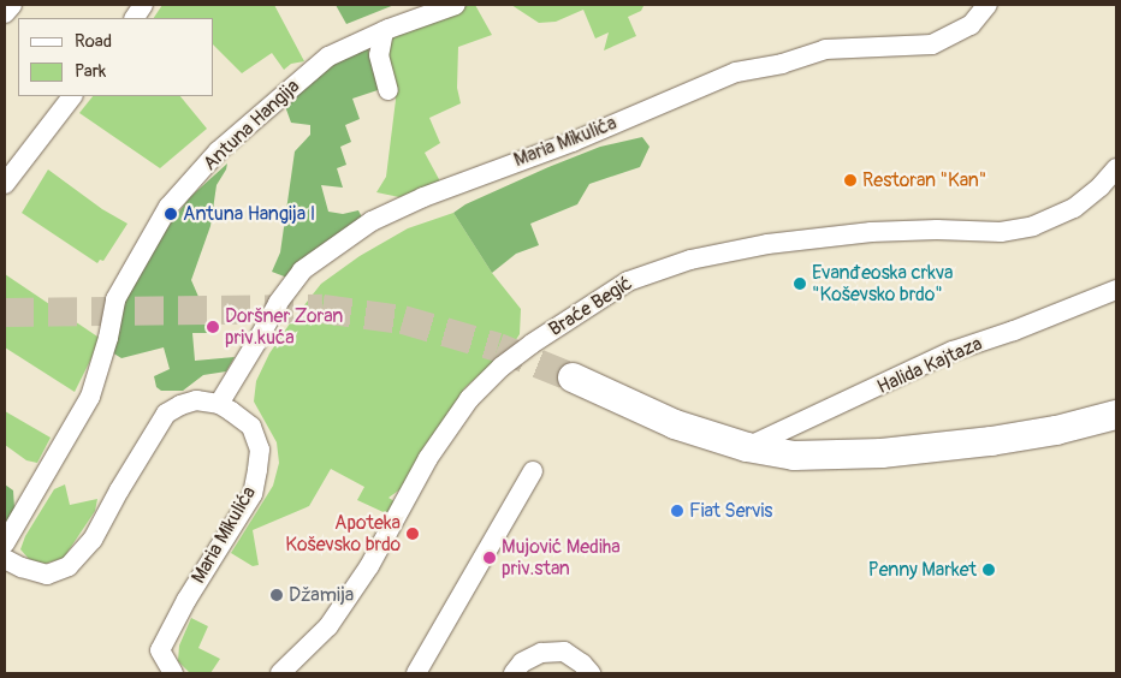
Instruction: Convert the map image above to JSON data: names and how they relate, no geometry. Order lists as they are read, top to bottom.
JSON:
{
  "streets": {
    "street": [
      "Antuna Hangija",
      "Maria Mikulića",
      "Braće Begić",
      "Halida Kajtaza"
    ]
  },
  "places": [
    "Restoran \"Kan\"",
    "Antuna Hangija I",
    "Evanđeoska crkva \"Koševsko brdo\"",
    "Doršner Zoran priv.kuća",
    "Fiat Servis",
    "Apoteka Koševsko brdo",
    "Mujović Mediha priv.stan",
    "Penny Market",
    "Džamija"
  ],
  "legend": ["Road", "Park"]
}
